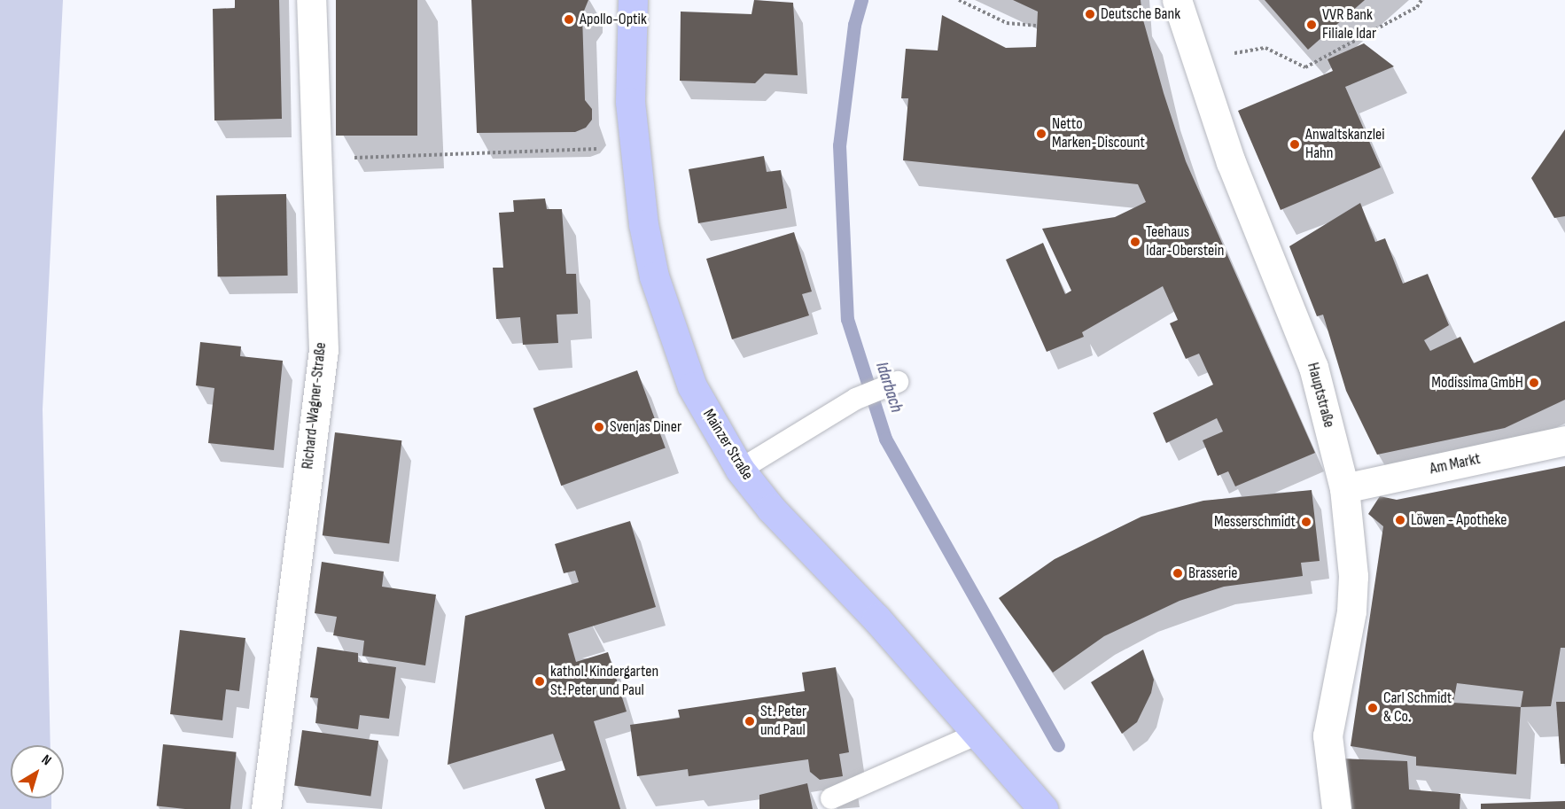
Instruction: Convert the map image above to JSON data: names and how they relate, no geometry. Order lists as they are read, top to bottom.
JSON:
{
  "streets": {
    "main road": ["Mainzer Straße"],
    "street": ["Hauptstraße", "Richard-Wagner-Straße", "Am Markt"]
  },
  "crossings": [
    ["Hauptstraße", "Am Markt"]
  ],
  "water": ["Idarbach"],
  "places": [
    "Deutsche Bank",
    "Apollo-Optik",
    "VVR Bank Filiale Idar",
    "Netto Marken-Discount",
    "Anwaltskanzlei Hahn",
    "Teehaus Idar-Oberstein",
    "Modissima GmbH",
    "Svenjas Diner",
    "Löwen - Apotheke",
    "Messerschmidt",
    "Brasserie",
    "kathol. Kindergarten St. Peter und Paul",
    "Carl Schmidt & Co.",
    "St. Peter und Paul"
  ],
  "north": "top right"
}
